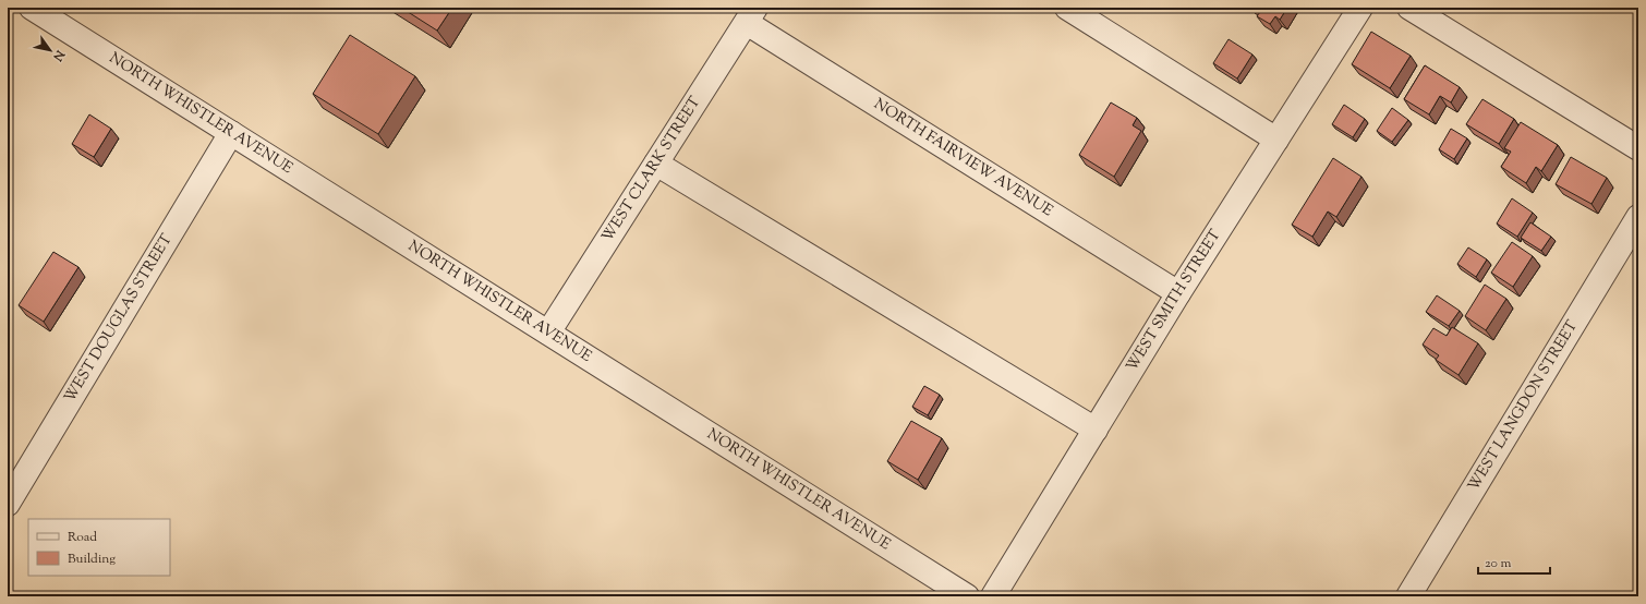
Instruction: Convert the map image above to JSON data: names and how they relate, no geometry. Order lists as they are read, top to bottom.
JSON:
{
  "streets": {
    "street": [
      "NORTH WHISTLER AVENUE",
      "NORTH FAIRVIEW AVENUE",
      "WEST CLARK STREET",
      "WEST SMITH STREET",
      "WEST DOUGLAS STREET",
      "WEST LANGDON STREET"
    ]
  },
  "crossings": [
    ["NORTH WHISTLER AVENUE", "WEST CLARK STREET"],
    ["NORTH WHISTLER AVENUE", "WEST DOUGLAS STREET"],
    ["NORTH FAIRVIEW AVENUE", "WEST CLARK STREET"],
    ["NORTH FAIRVIEW AVENUE", "WEST SMITH STREET"]
  ],
  "legend": ["Road", "Building"],
  "scale_bar": "20 m",
  "north": "bottom right"
}
